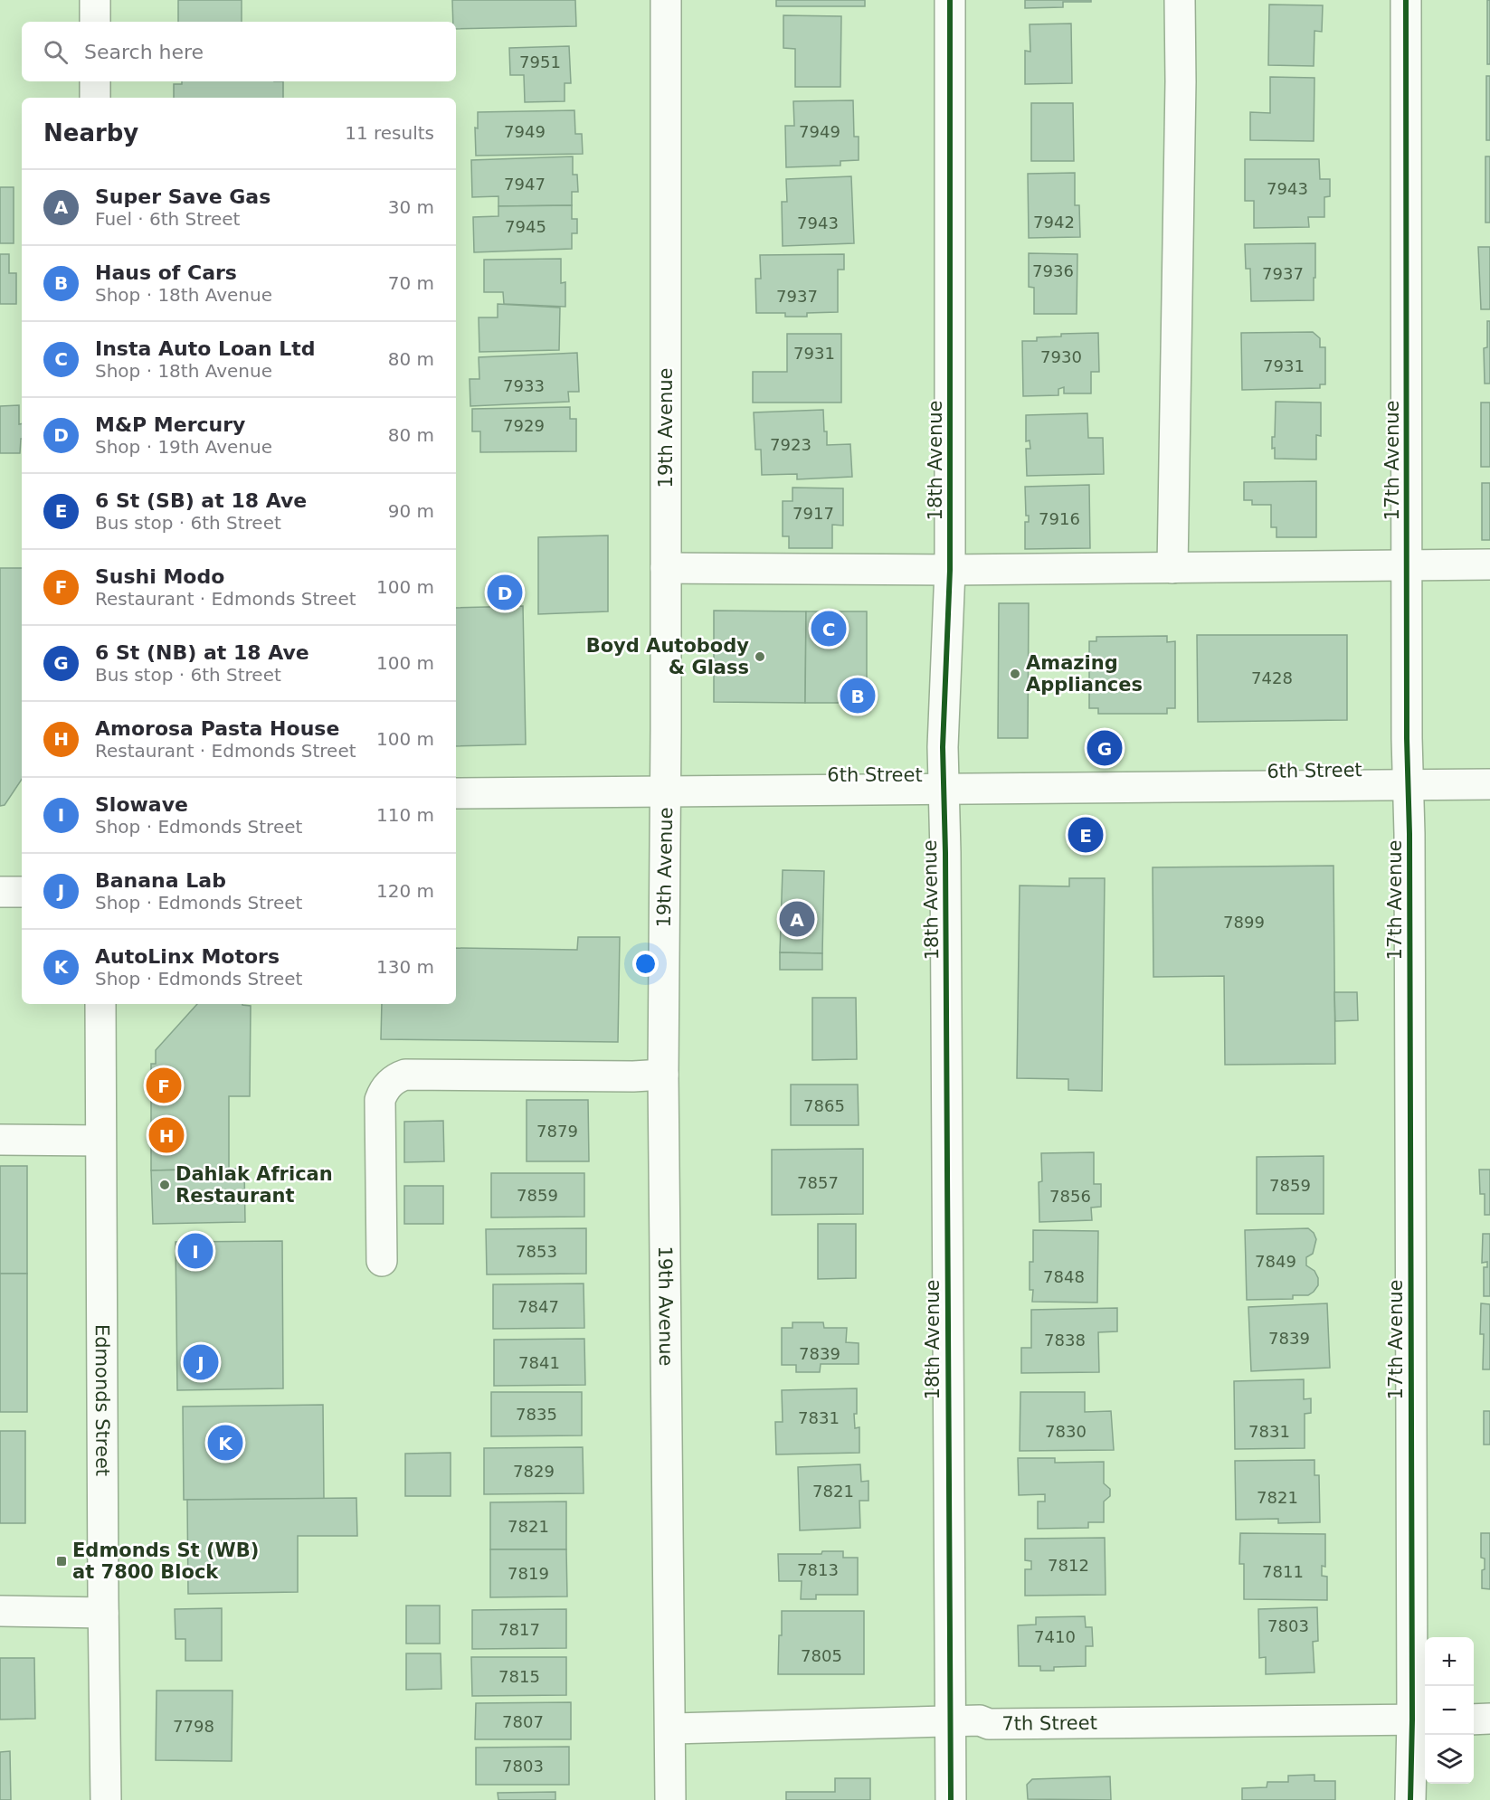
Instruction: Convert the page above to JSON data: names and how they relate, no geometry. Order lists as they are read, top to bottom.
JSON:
{
  "streets": {
    "street": [
      "19th Avenue",
      "18th Avenue",
      "17th Avenue",
      "6th Street",
      "Edmonds Street",
      "7th Street"
    ]
  },
  "crossings": [
    ["19th Avenue", "6th Street"],
    ["19th Avenue", "7th Street"],
    ["18th Avenue", "6th Street"],
    ["18th Avenue", "7th Street"],
    ["17th Avenue", "6th Street"],
    ["17th Avenue", "7th Street"]
  ],
  "places": {
    "other": ["Boyd Autobody & Glass", "Amazing Appliances", "Dahlak African Restaurant"],
    "transit": ["Edmonds St (WB) at 7800 Block"]
  },
  "house_numbers": [
    "7951",
    "7949",
    "7949",
    "7947",
    "7943",
    "7942",
    "7943",
    "7945",
    "7936",
    "7937",
    "7937",
    "7931",
    "7930",
    "7931",
    "7933",
    "7929",
    "7923",
    "7917",
    "7916",
    "7428",
    "7899",
    "7865",
    "7879",
    "7857",
    "7859",
    "7859",
    "7856",
    "7853",
    "7849",
    "7848",
    "7847",
    "7839",
    "7838",
    "7839",
    "7841",
    "7835",
    "7831",
    "7830",
    "7831",
    "7829",
    "7821",
    "7821",
    "7821",
    "7812",
    "7813",
    "7811",
    "7819",
    "7803",
    "7817",
    "7410",
    "7805",
    "7815",
    "7807",
    "7798",
    "7803"
  ],
  "page": {
    "search": "Search here",
    "heading": ["Nearby", "11 results"],
    "list": [
      {
        "mark": "A",
        "name": "Super Save Gas",
        "note": "Fuel · 6th Street",
        "value": "30 m"
      },
      {
        "mark": "B",
        "name": "Haus of Cars",
        "note": "Shop · 18th Avenue",
        "value": "70 m"
      },
      {
        "mark": "C",
        "name": "Insta Auto Loan Ltd",
        "note": "Shop · 18th Avenue",
        "value": "80 m"
      },
      {
        "mark": "D",
        "name": "M&P Mercury",
        "note": "Shop · 19th Avenue",
        "value": "80 m"
      },
      {
        "mark": "E",
        "name": "6 St (SB) at 18 Ave",
        "note": "Bus stop · 6th Street",
        "value": "90 m"
      },
      {
        "mark": "F",
        "name": "Sushi Modo",
        "note": "Restaurant · Edmonds Street",
        "value": "100 m"
      },
      {
        "mark": "G",
        "name": "6 St (NB) at 18 Ave",
        "note": "Bus stop · 6th Street",
        "value": "100 m"
      },
      {
        "mark": "H",
        "name": "Amorosa Pasta House",
        "note": "Restaurant · Edmonds Street",
        "value": "100 m"
      },
      {
        "mark": "I",
        "name": "Slowave",
        "note": "Shop · Edmonds Street",
        "value": "110 m"
      },
      {
        "mark": "J",
        "name": "Banana Lab",
        "note": "Shop · Edmonds Street",
        "value": "120 m"
      },
      {
        "mark": "K",
        "name": "AutoLinx Motors",
        "note": "Shop · Edmonds Street",
        "value": "130 m"
      }
    ],
    "pins": [
      "D",
      "C",
      "B",
      "G",
      "E",
      "A",
      "F",
      "H",
      "I",
      "J",
      "K"
    ],
    "map_buttons": ["+", "−"]
  }
}
